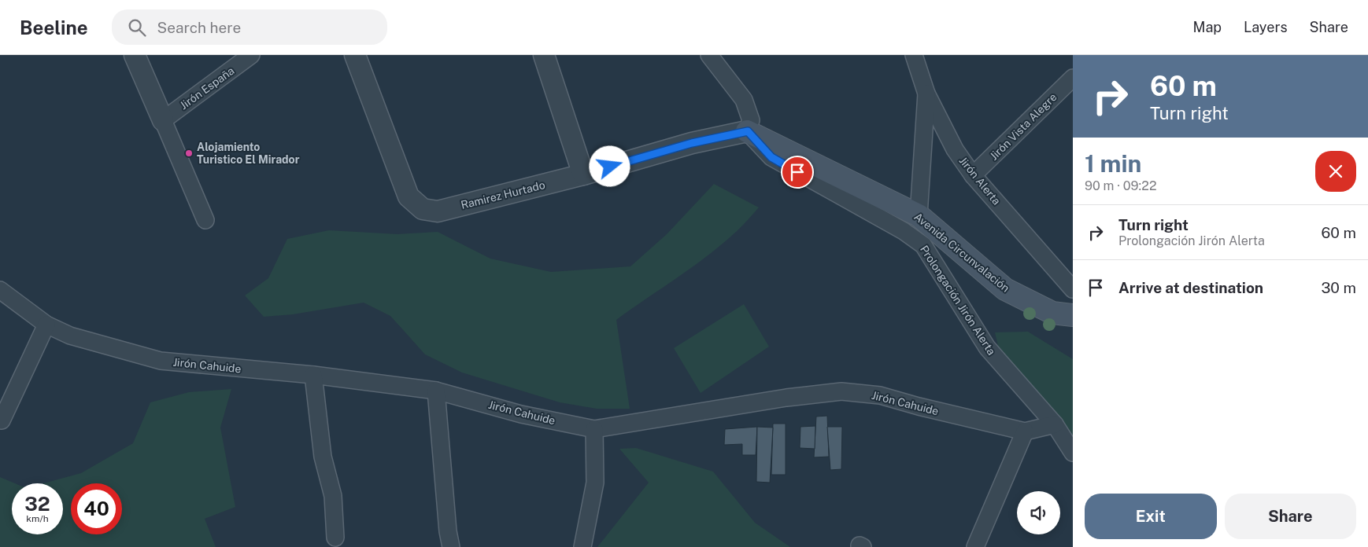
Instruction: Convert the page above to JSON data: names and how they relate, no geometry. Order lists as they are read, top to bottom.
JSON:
{
  "streets": {
    "main road": ["Avenida Circunvalación"],
    "street": [
      "Jirón España",
      "Jirón Vista Alegre",
      "Jirón Alerta",
      "Ramirez Hurtado",
      "Prolongación Jirón Alerta",
      "Jirón Cahuide"
    ]
  },
  "crossings": [
    ["Jirón Vista Alegre", "Jirón Alerta"],
    ["Ramirez Hurtado", "Avenida Circunvalación"],
    ["Ramirez Hurtado", "Prolongación Jirón Alerta"],
    ["Avenida Circunvalación", "Prolongación Jirón Alerta"],
    ["Prolongación Jirón Alerta", "Jirón Cahuide"]
  ],
  "places": ["Alojamiento Turistico El Mirador"],
  "page": {
    "header": "Beeline",
    "search": "Search here",
    "nav": ["Map", "Layers", "Share"],
    "turn": ["60 m", "Turn right"],
    "heading": ["1 min", "90 m · 09:22"],
    "list": [
      {
        "name": "Turn right",
        "note": "Prolongación Jirón Alerta",
        "value": "60 m"
      },
      {
        "name": "Arrive at destination",
        "value": "30 m"
      }
    ],
    "speed": "32 km/h",
    "limit": "40",
    "buttons": ["Exit", "Share"]
  }
}
